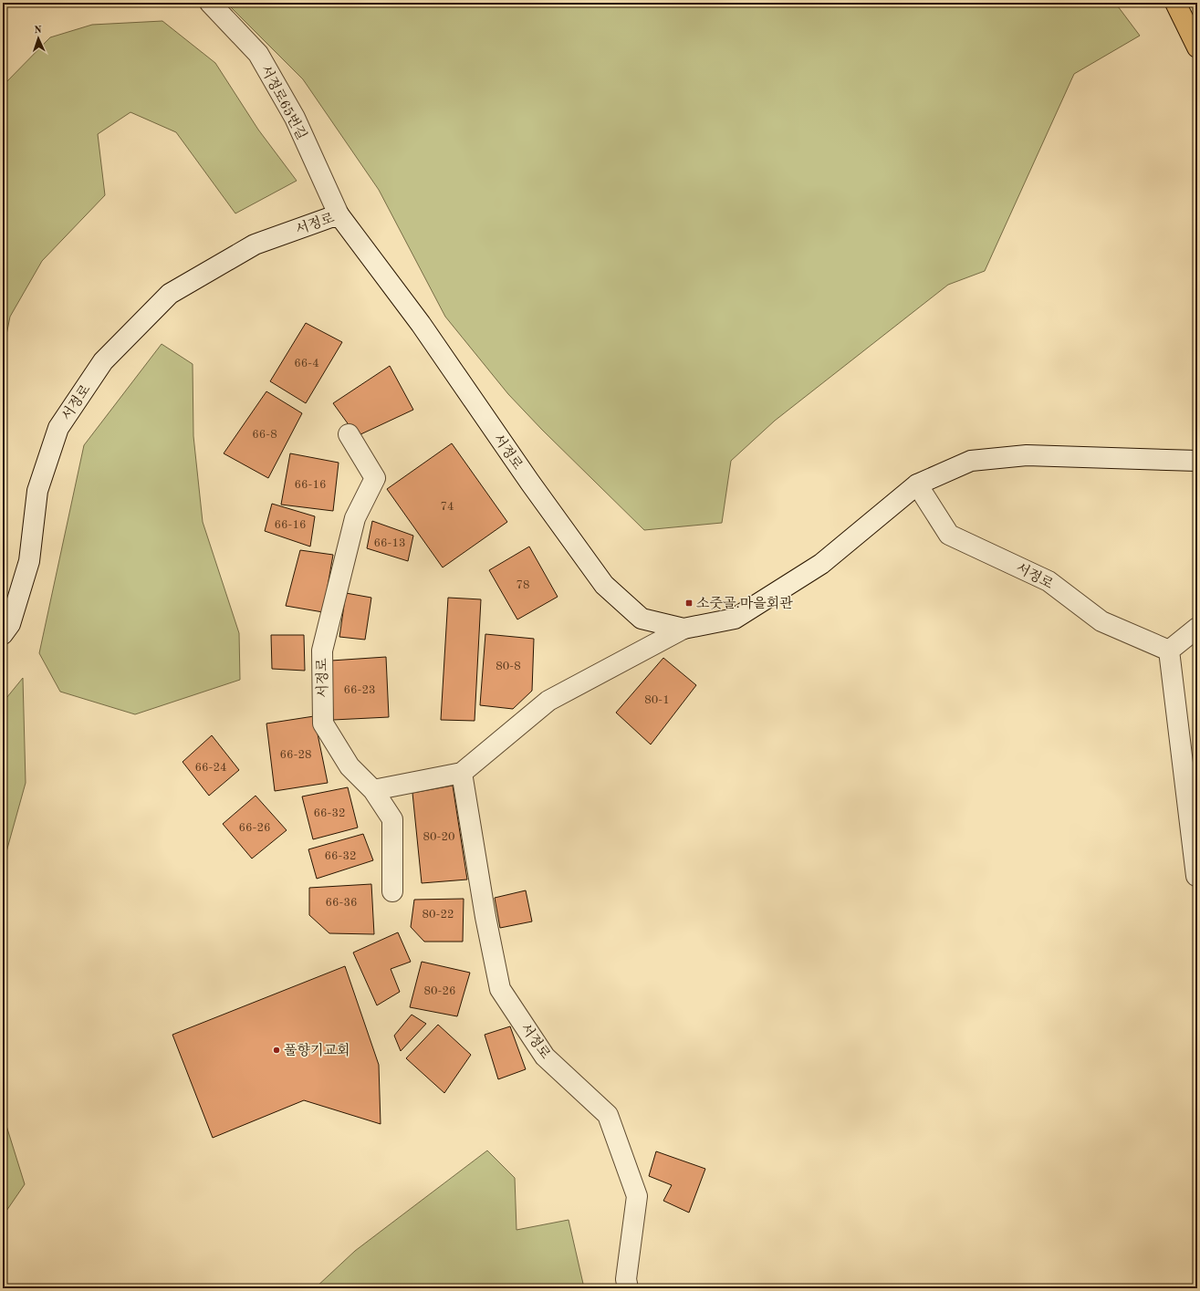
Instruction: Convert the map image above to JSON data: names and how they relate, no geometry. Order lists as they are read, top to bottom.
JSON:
{
  "streets": {
    "street": ["서정로65번길", "서정로"]
  },
  "crossings": [
    ["서정로65번길", "서정로"]
  ],
  "places": {
    "transit": ["소줏골.마을회관"],
    "other": ["풀향기교회"]
  },
  "house_numbers": [
    "66-4",
    "66-8",
    "66-16",
    "74",
    "66-16",
    "66-13",
    "78",
    "80-8",
    "66-23",
    "80-1",
    "66-28",
    "66-24",
    "66-32",
    "66-26",
    "80-20",
    "66-32",
    "66-36",
    "80-22",
    "80-26"
  ],
  "north": "top"
}
